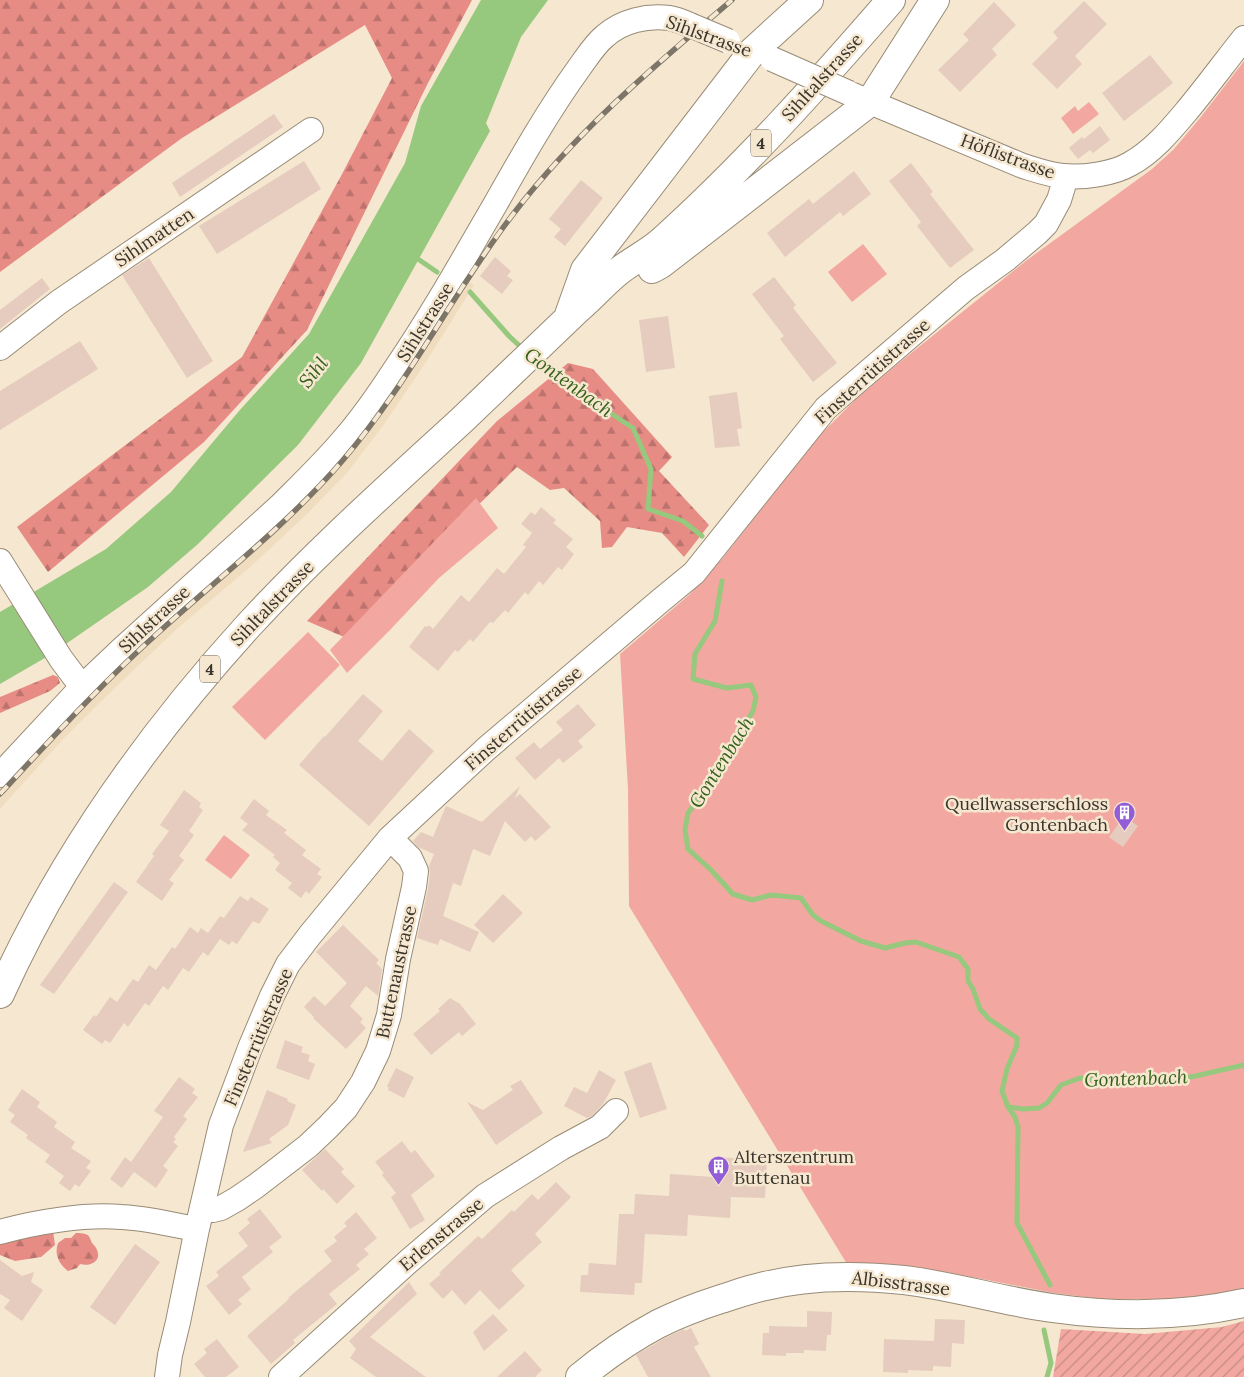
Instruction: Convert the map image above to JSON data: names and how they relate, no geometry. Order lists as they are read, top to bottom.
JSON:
{
  "streets": {
    "main road": ["Sihltalstrasse", "4", "Albisstrasse"],
    "street": [
      "Sihlstrasse",
      "Höflistrasse",
      "Sihlmatten",
      "Finsterrütistrasse",
      "Buttenaustrasse",
      "Erlenstrasse"
    ]
  },
  "crossings": [
    ["Sihlstrasse", "Höflistrasse"],
    ["Höflistrasse", "Finsterrütistrasse"],
    ["Finsterrütistrasse", "Buttenaustrasse"]
  ],
  "water": ["Sihl", "Gontenbach"],
  "places": {
    "building": ["Quellwasserschloss Gontenbach", "Alterszentrum Buttenau"]
  }
}
